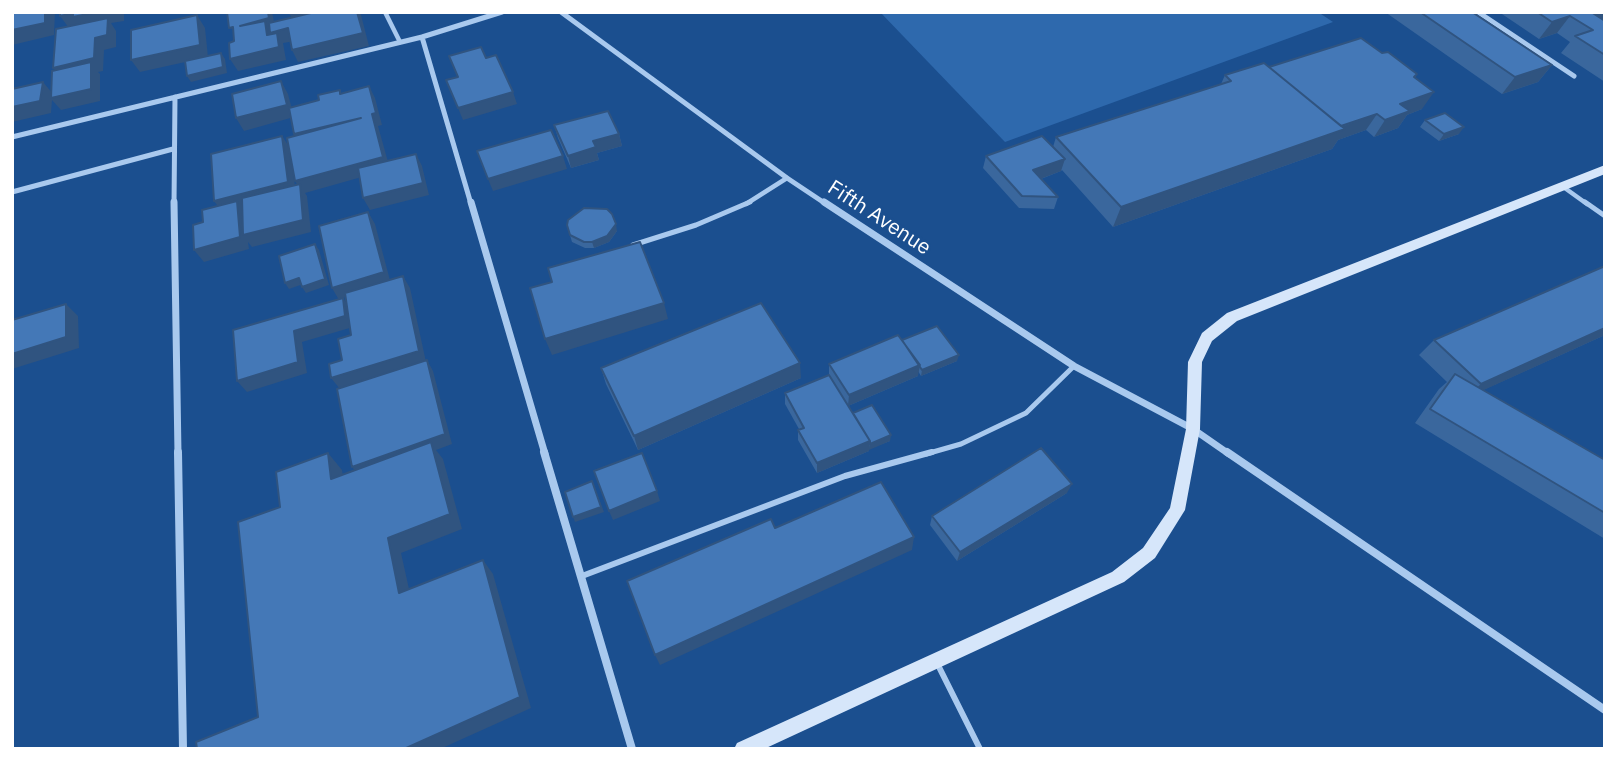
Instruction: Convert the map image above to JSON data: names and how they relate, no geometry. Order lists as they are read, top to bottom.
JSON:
{
  "streets": {
    "street": ["Fifth Avenue"]
  }
}
